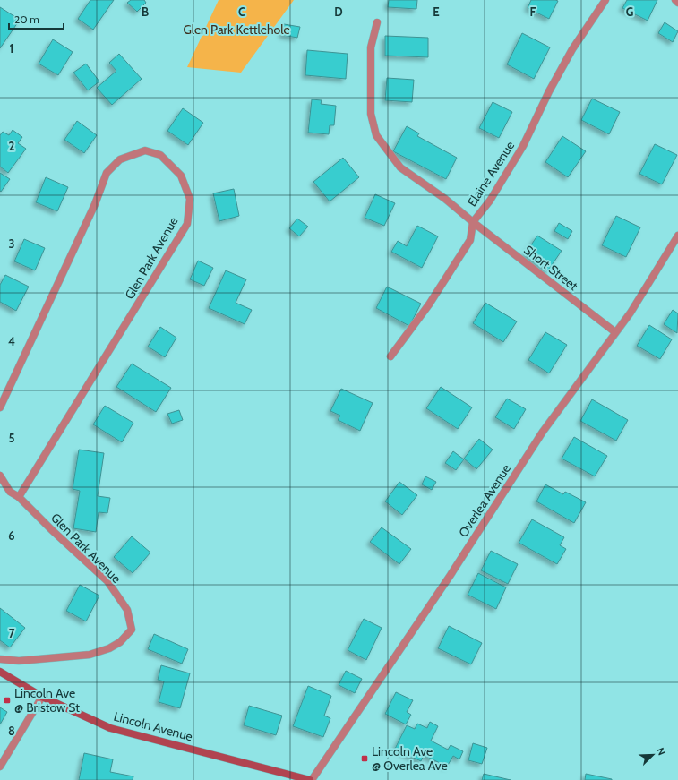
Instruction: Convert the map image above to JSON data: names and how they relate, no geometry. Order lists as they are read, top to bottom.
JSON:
{
  "streets": {
    "main road": ["Lincoln Avenue"],
    "street": [
      "Elaine Avenue",
      "Glen Park Avenue",
      "Short Street",
      "Overlea Avenue"
    ]
  },
  "crossings": [
    ["Elaine Avenue", "Short Street"],
    ["Short Street", "Overlea Avenue"],
    ["Overlea Avenue", "Lincoln Avenue"]
  ],
  "parks": ["Glen Park Kettlehole"],
  "places": {
    "transit": ["Lincoln Ave @ Bristow St", "Lincoln Ave @ Overlea Ave"]
  },
  "scale_bar": "20 m",
  "north": "top right",
  "grid": {
    "columns": [
      "B",
      "C",
      "D",
      "E",
      "F",
      "G"
    ],
    "rows": [
      "1",
      "2",
      "3",
      "4",
      "5",
      "6",
      "7",
      "8"
    ]
  }
}
